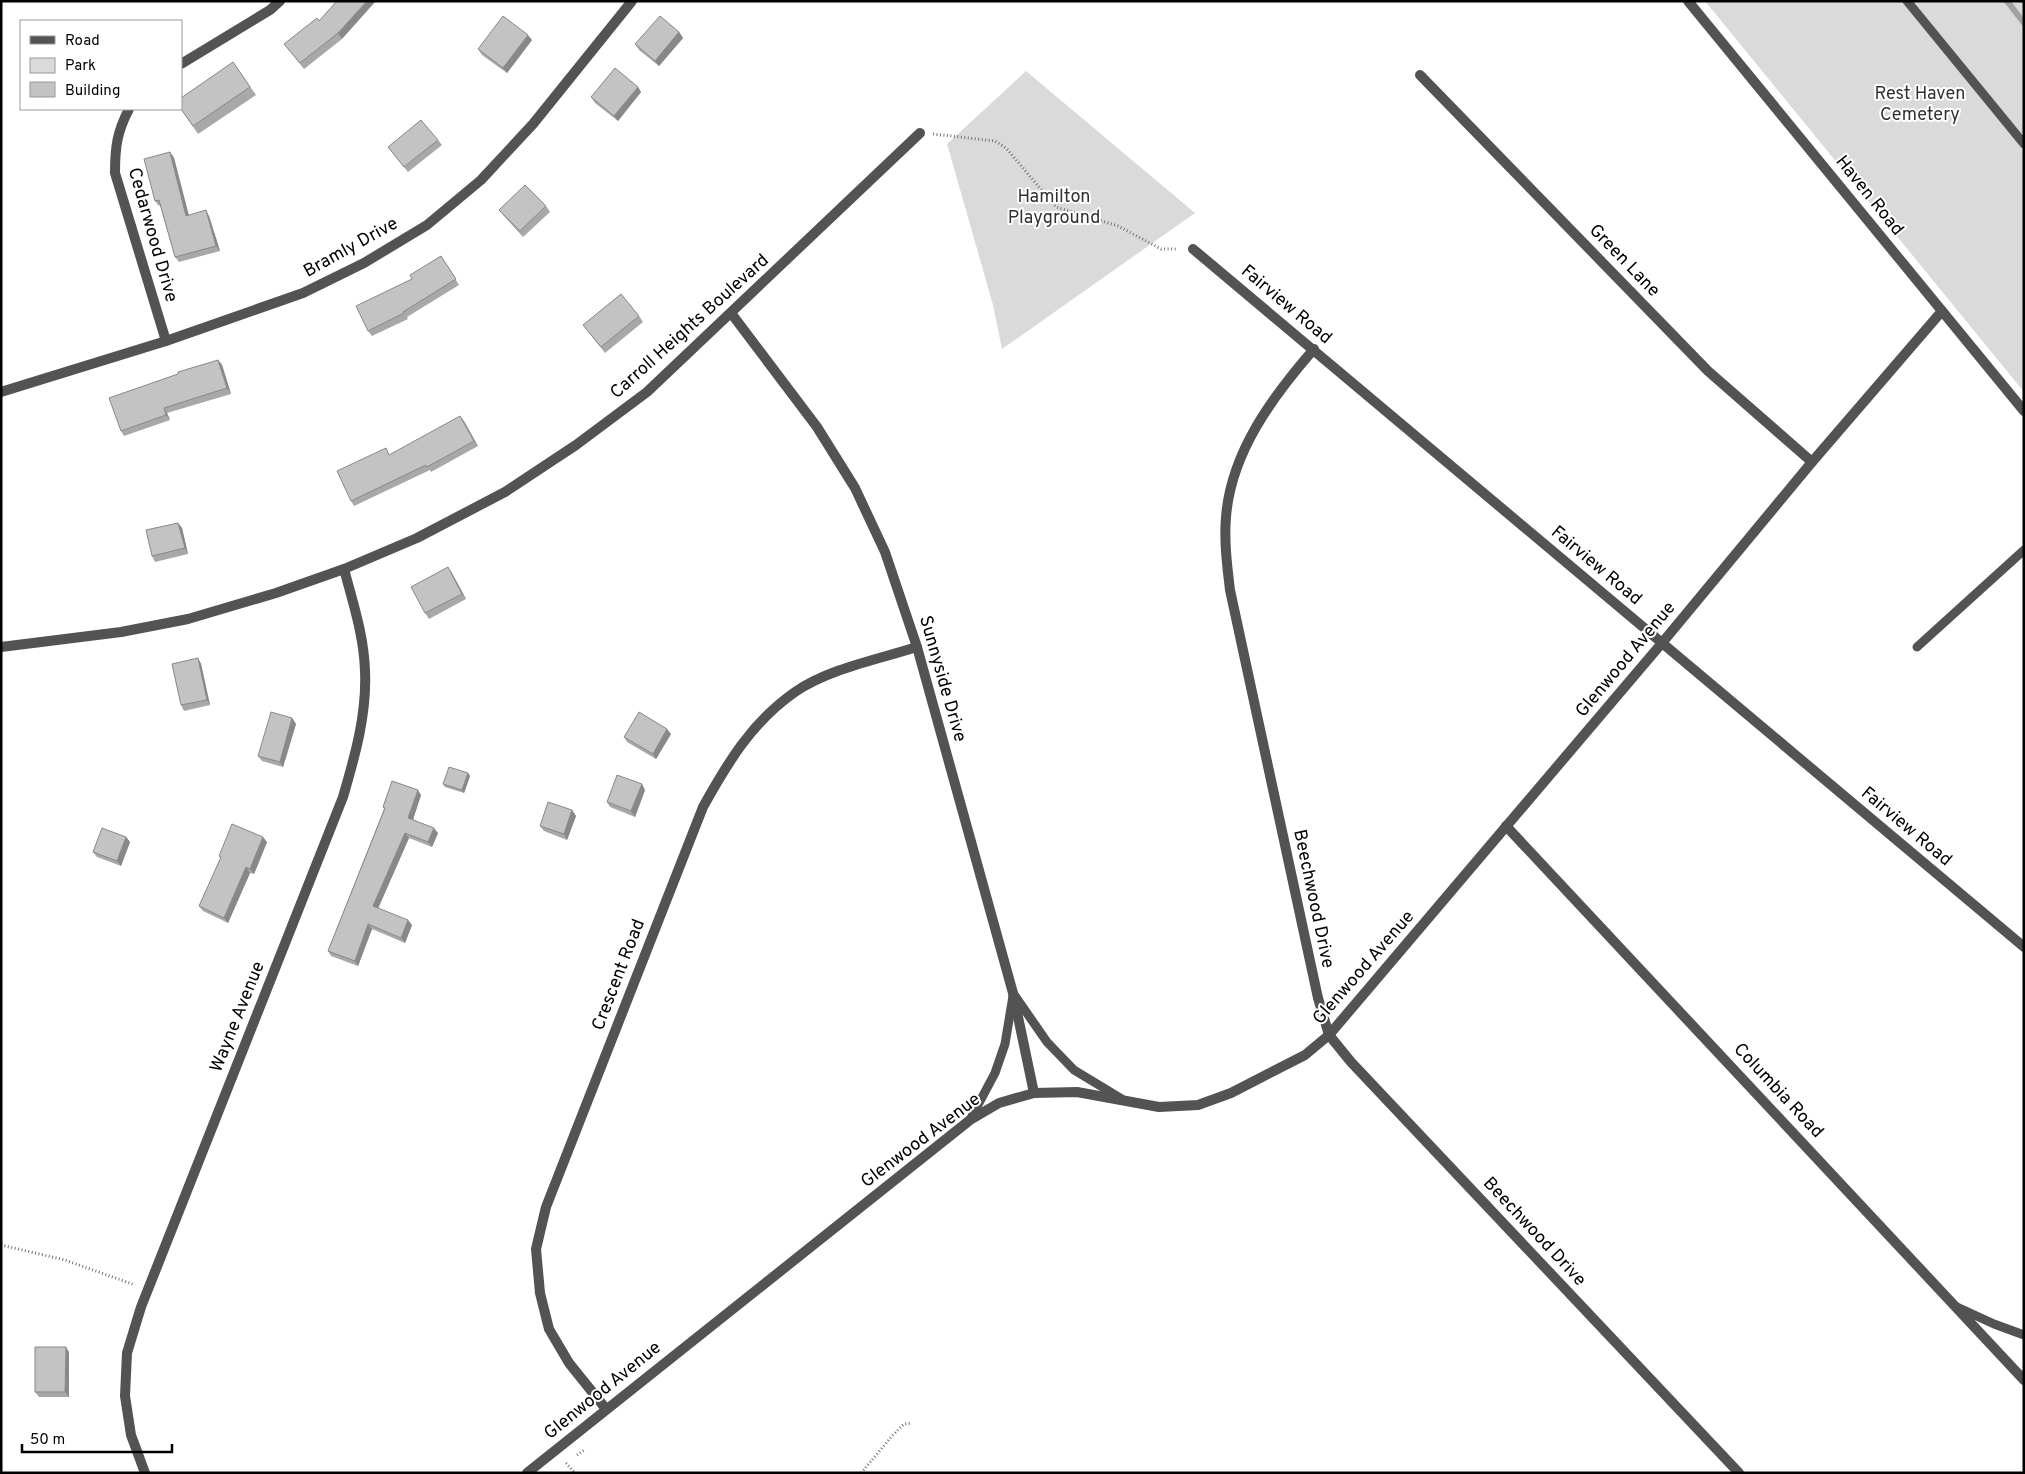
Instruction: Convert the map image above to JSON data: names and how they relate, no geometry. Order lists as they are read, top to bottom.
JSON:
{
  "streets": {
    "street": [
      "Haven Road",
      "Cedarwood Drive",
      "Bramly Drive",
      "Green Lane",
      "Fairview Road",
      "Carroll Heights Boulevard",
      "Glenwood Avenue",
      "Sunnyside Drive",
      "Beechwood Drive",
      "Crescent Road",
      "Wayne Avenue",
      "Columbia Road"
    ]
  },
  "crossings": [
    ["Haven Road", "Glenwood Avenue"],
    ["Cedarwood Drive", "Bramly Drive"],
    ["Green Lane", "Glenwood Avenue"],
    ["Fairview Road", "Glenwood Avenue"],
    ["Fairview Road", "Beechwood Drive"],
    ["Carroll Heights Boulevard", "Sunnyside Drive"],
    ["Carroll Heights Boulevard", "Wayne Avenue"],
    ["Glenwood Avenue", "Sunnyside Drive"],
    ["Glenwood Avenue", "Beechwood Drive"],
    ["Glenwood Avenue", "Crescent Road"],
    ["Glenwood Avenue", "Columbia Road"],
    ["Sunnyside Drive", "Crescent Road"]
  ],
  "parks": ["Rest Haven Cemetery", "Hamilton Playground"],
  "legend": ["Road", "Park", "Building"],
  "scale_bar": "50 m"
}
